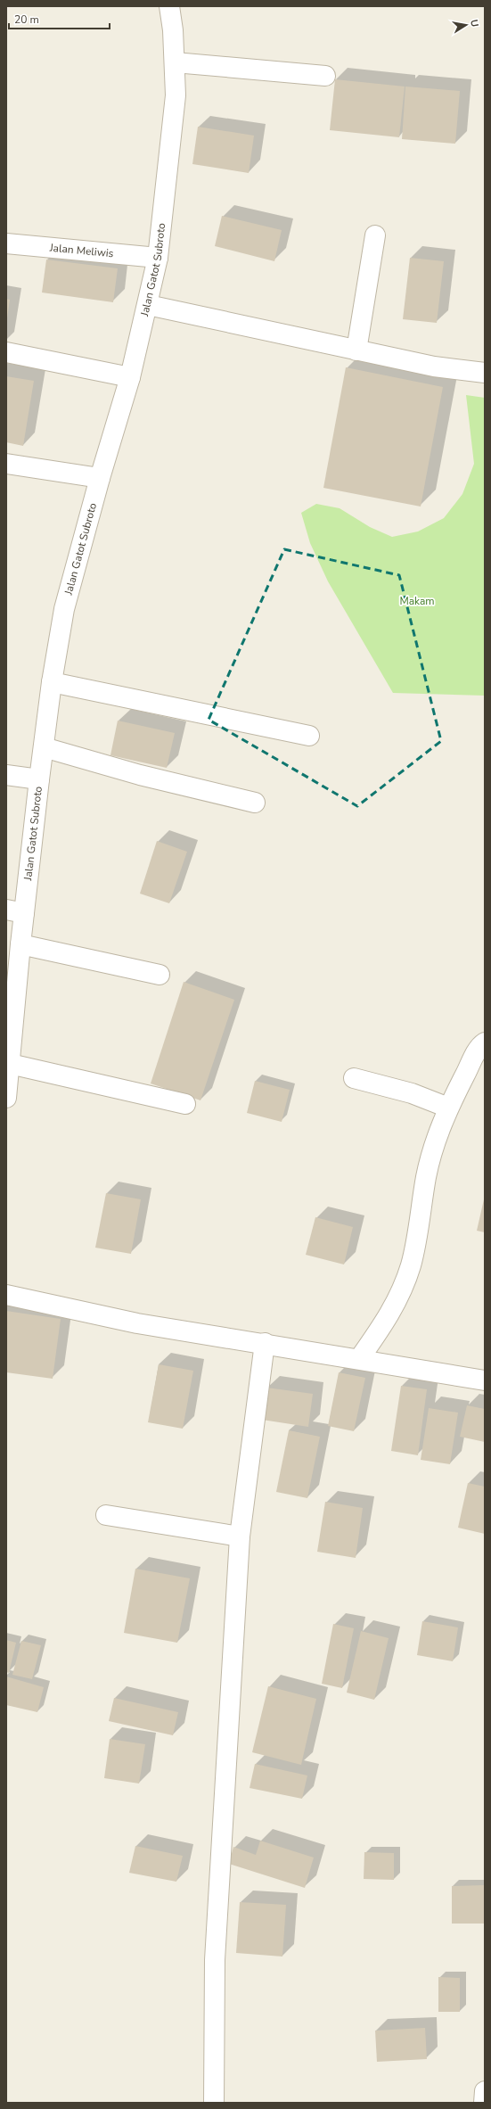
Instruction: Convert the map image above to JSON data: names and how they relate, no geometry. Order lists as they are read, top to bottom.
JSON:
{
  "streets": {
    "street": ["Jalan Meliwis", "Jalan Gatot Subroto"]
  },
  "crossings": [
    ["Jalan Meliwis", "Jalan Gatot Subroto"]
  ],
  "parks": ["Makam"],
  "scale_bar": "20 m",
  "north": "right"
}
